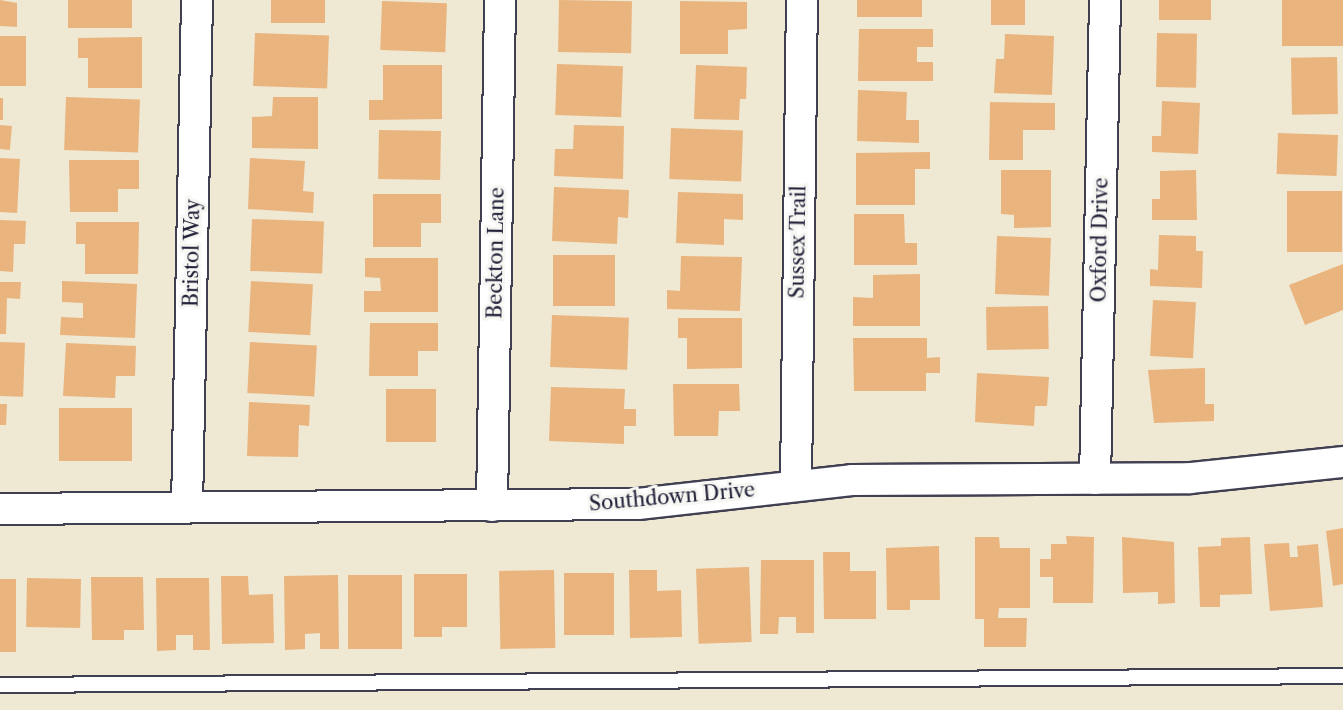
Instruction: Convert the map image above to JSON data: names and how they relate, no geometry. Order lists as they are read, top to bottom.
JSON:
{
  "streets": {
    "street": [
      "Oxford Drive",
      "Sussex Trail",
      "Bristol Way",
      "Beckton Lane",
      "Southdown Drive"
    ]
  },
  "crossings": [
    ["Oxford Drive", "Southdown Drive"],
    ["Sussex Trail", "Southdown Drive"],
    ["Bristol Way", "Southdown Drive"],
    ["Beckton Lane", "Southdown Drive"]
  ]
}
